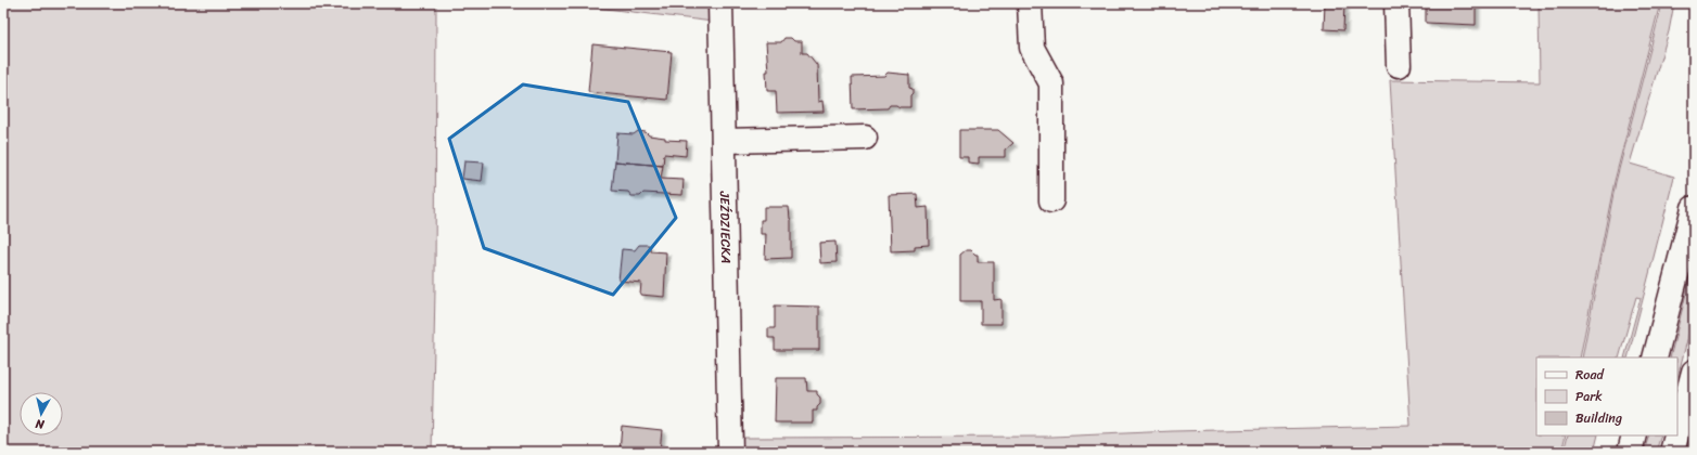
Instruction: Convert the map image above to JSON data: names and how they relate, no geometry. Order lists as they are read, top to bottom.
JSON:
{
  "streets": {
    "main road": ["JEŹDZIECKA"]
  },
  "legend": ["Road", "Park", "Building"],
  "north": "bottom"
}
